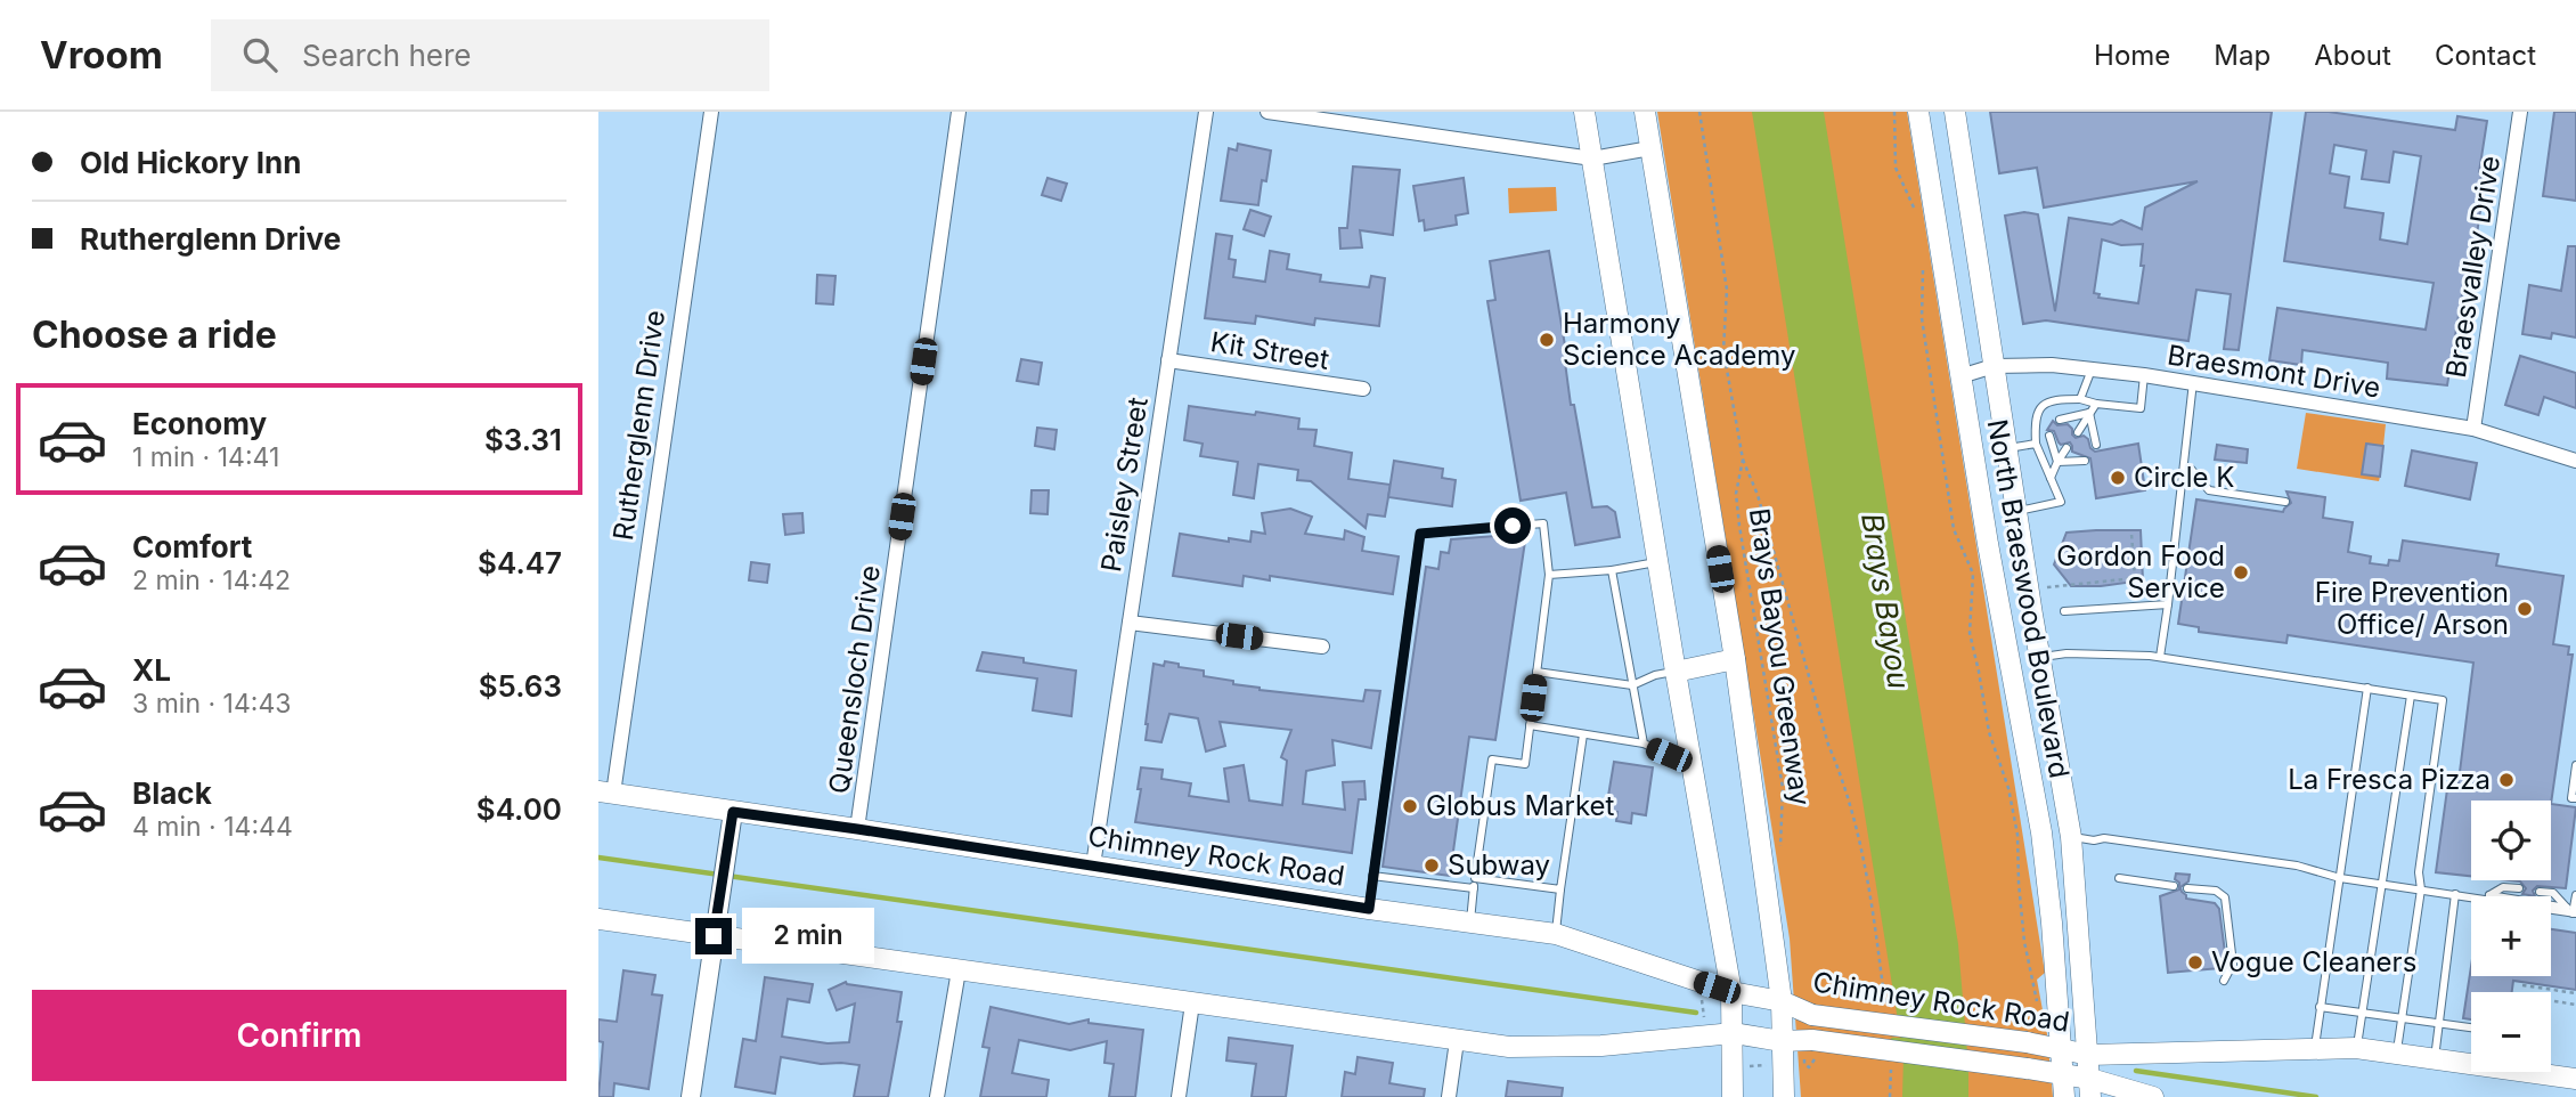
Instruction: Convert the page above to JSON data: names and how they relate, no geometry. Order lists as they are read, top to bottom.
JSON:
{
  "streets": {
    "main road": ["North Braeswood Boulevard", "Chimney Rock Road"],
    "street": [
      "Braesvalley Drive",
      "Kit Street",
      "Braesmont Drive",
      "Rutherglenn Drive",
      "Paisley Street",
      "Queensloch Drive"
    ],
    "path": ["Brays Bayou Greenway"]
  },
  "crossings": [
    ["Braesvalley Drive", "Braesmont Drive"],
    ["Kit Street", "Paisley Street"],
    ["Braesmont Drive", "North Braeswood Boulevard"],
    ["Rutherglenn Drive", "Chimney Rock Road"],
    ["Paisley Street", "Chimney Rock Road"],
    ["North Braeswood Boulevard", "Chimney Rock Road"],
    ["Queensloch Drive", "Chimney Rock Road"]
  ],
  "water": ["Brays Bayou"],
  "places": [
    "Harmony Science Academy",
    "Circle K",
    "Gordon Food Service",
    "Fire Prevention Office/ Arson",
    "La Fresca Pizza",
    "Globus Market",
    "Subway",
    "Vogue Cleaners"
  ],
  "page": {
    "header": "Vroom",
    "search": "Search here",
    "nav": [
      "Home",
      "Map",
      "About",
      "Contact"
    ],
    "banner": ["Old Hickory Inn", "Rutherglenn Drive"],
    "heading": "Choose a ride",
    "list": [
      {
        "name": "Economy",
        "note": "1 min · 14:41",
        "value": "$3.31"
      },
      {
        "name": "Comfort",
        "note": "2 min · 14:42",
        "value": "$4.47"
      },
      {
        "name": "XL",
        "note": "3 min · 14:43",
        "value": "$5.63"
      },
      {
        "name": "Black",
        "note": "4 min · 14:44",
        "value": "$4.00"
      }
    ],
    "map_buttons": ["+", "−"],
    "bubble": "2 min",
    "buttons": "Confirm"
  }
}
